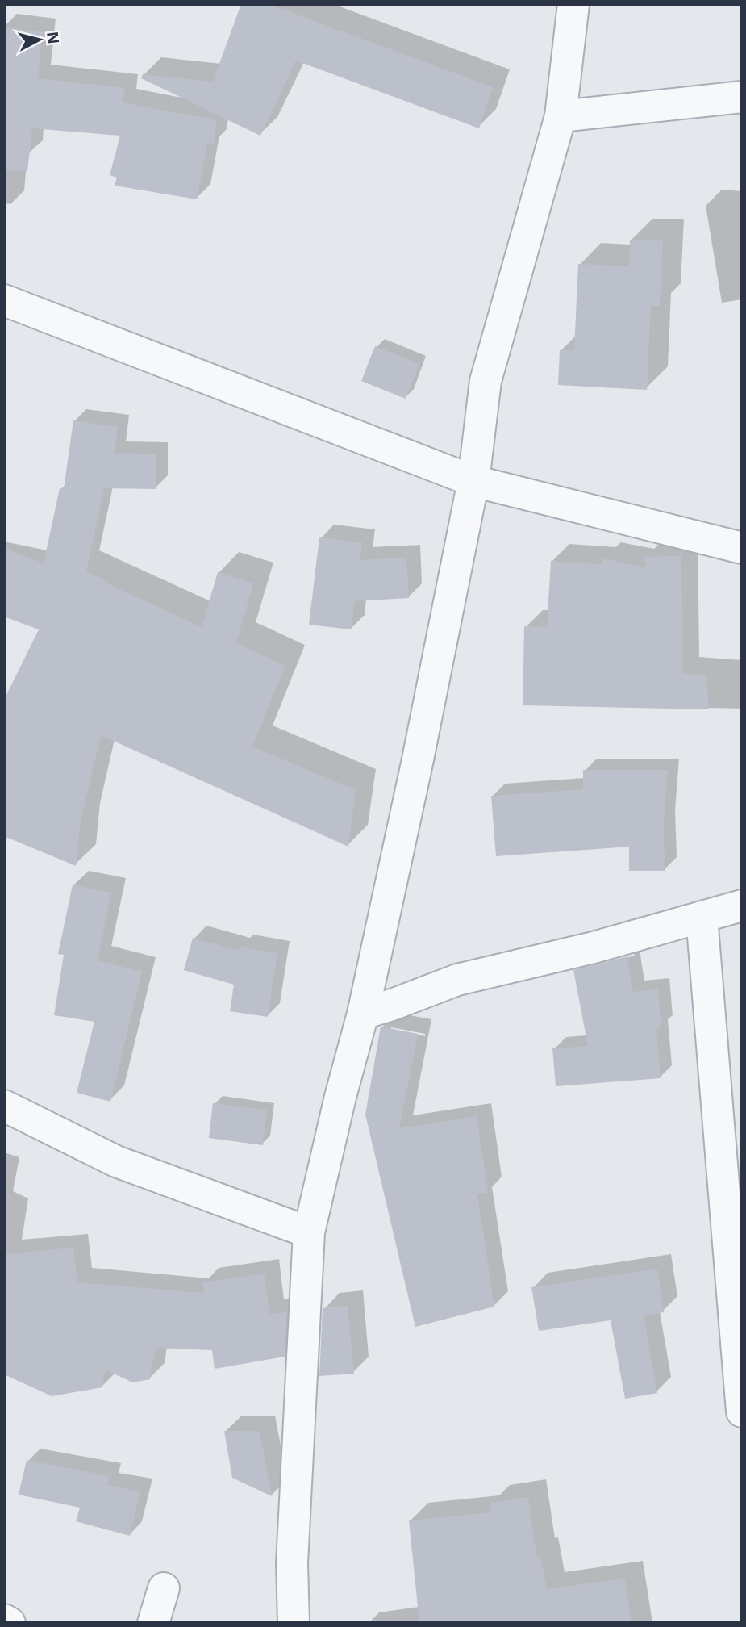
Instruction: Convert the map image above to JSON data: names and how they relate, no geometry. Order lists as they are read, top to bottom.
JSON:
{
  "north": "right"
}
